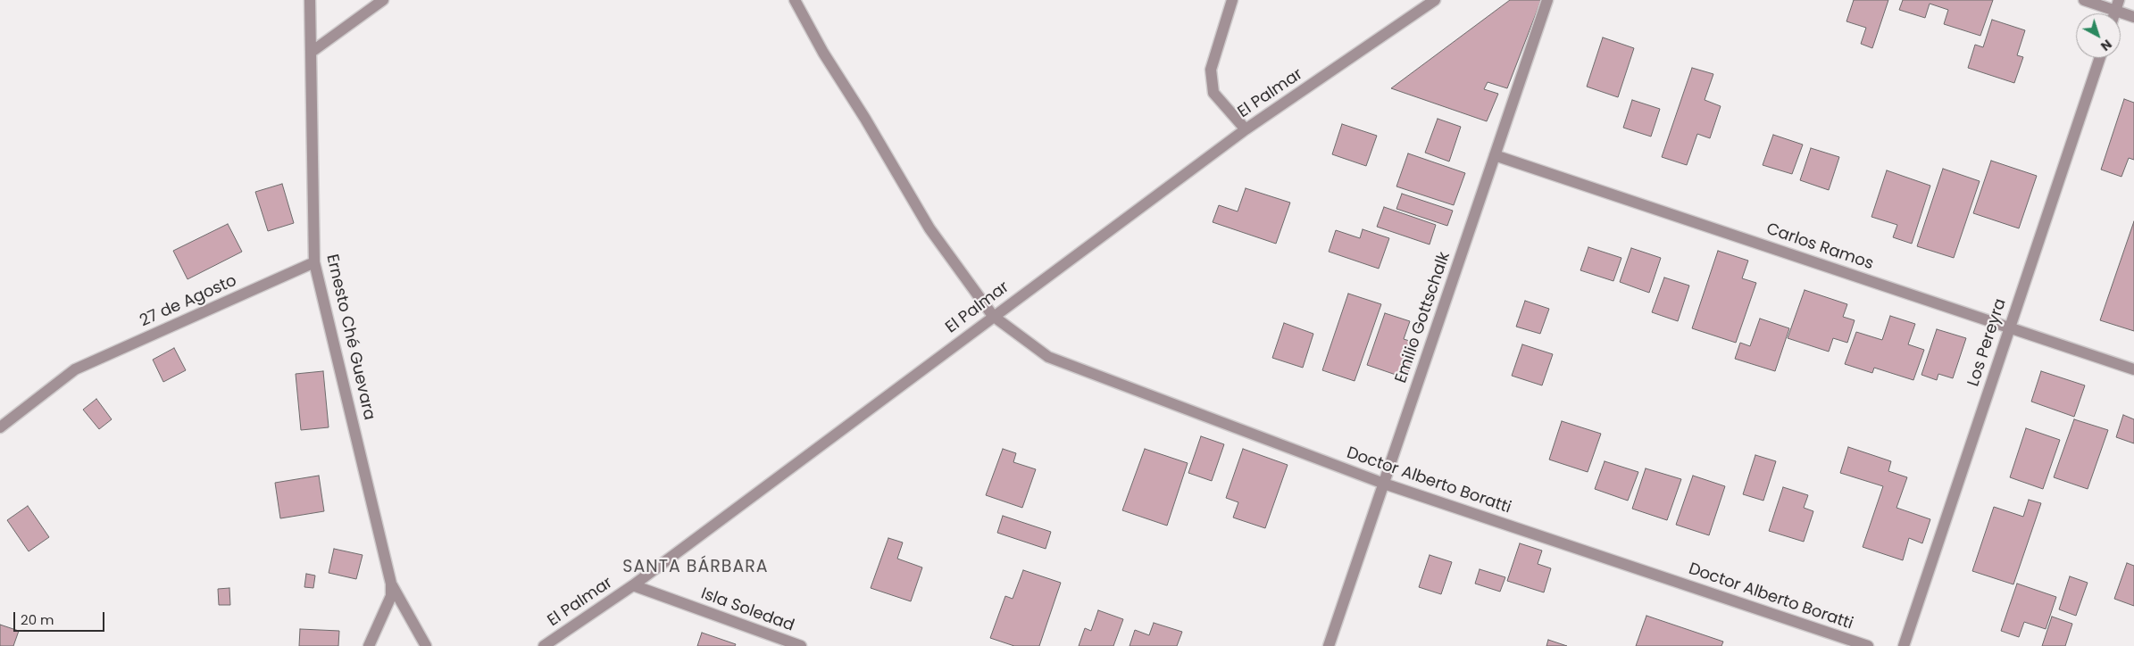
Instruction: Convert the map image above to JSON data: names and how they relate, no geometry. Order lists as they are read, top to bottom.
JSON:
{
  "streets": {
    "street": [
      "El Palmar",
      "Carlos Ramos",
      "27 de Agosto",
      "Emilio Gottschalk",
      "Ernesto Ché Guevara",
      "Los Pereyra",
      "Doctor Alberto Boratti",
      "Isla Soledad"
    ]
  },
  "crossings": [
    ["El Palmar", "Doctor Alberto Boratti"],
    ["El Palmar", "Isla Soledad"],
    ["Carlos Ramos", "Emilio Gottschalk"],
    ["Carlos Ramos", "Los Pereyra"],
    ["27 de Agosto", "Ernesto Ché Guevara"],
    ["Emilio Gottschalk", "Doctor Alberto Boratti"]
  ],
  "districts": ["SANTA BÁRBARA"],
  "scale_bar": "20 m",
  "north": "bottom right"
}
